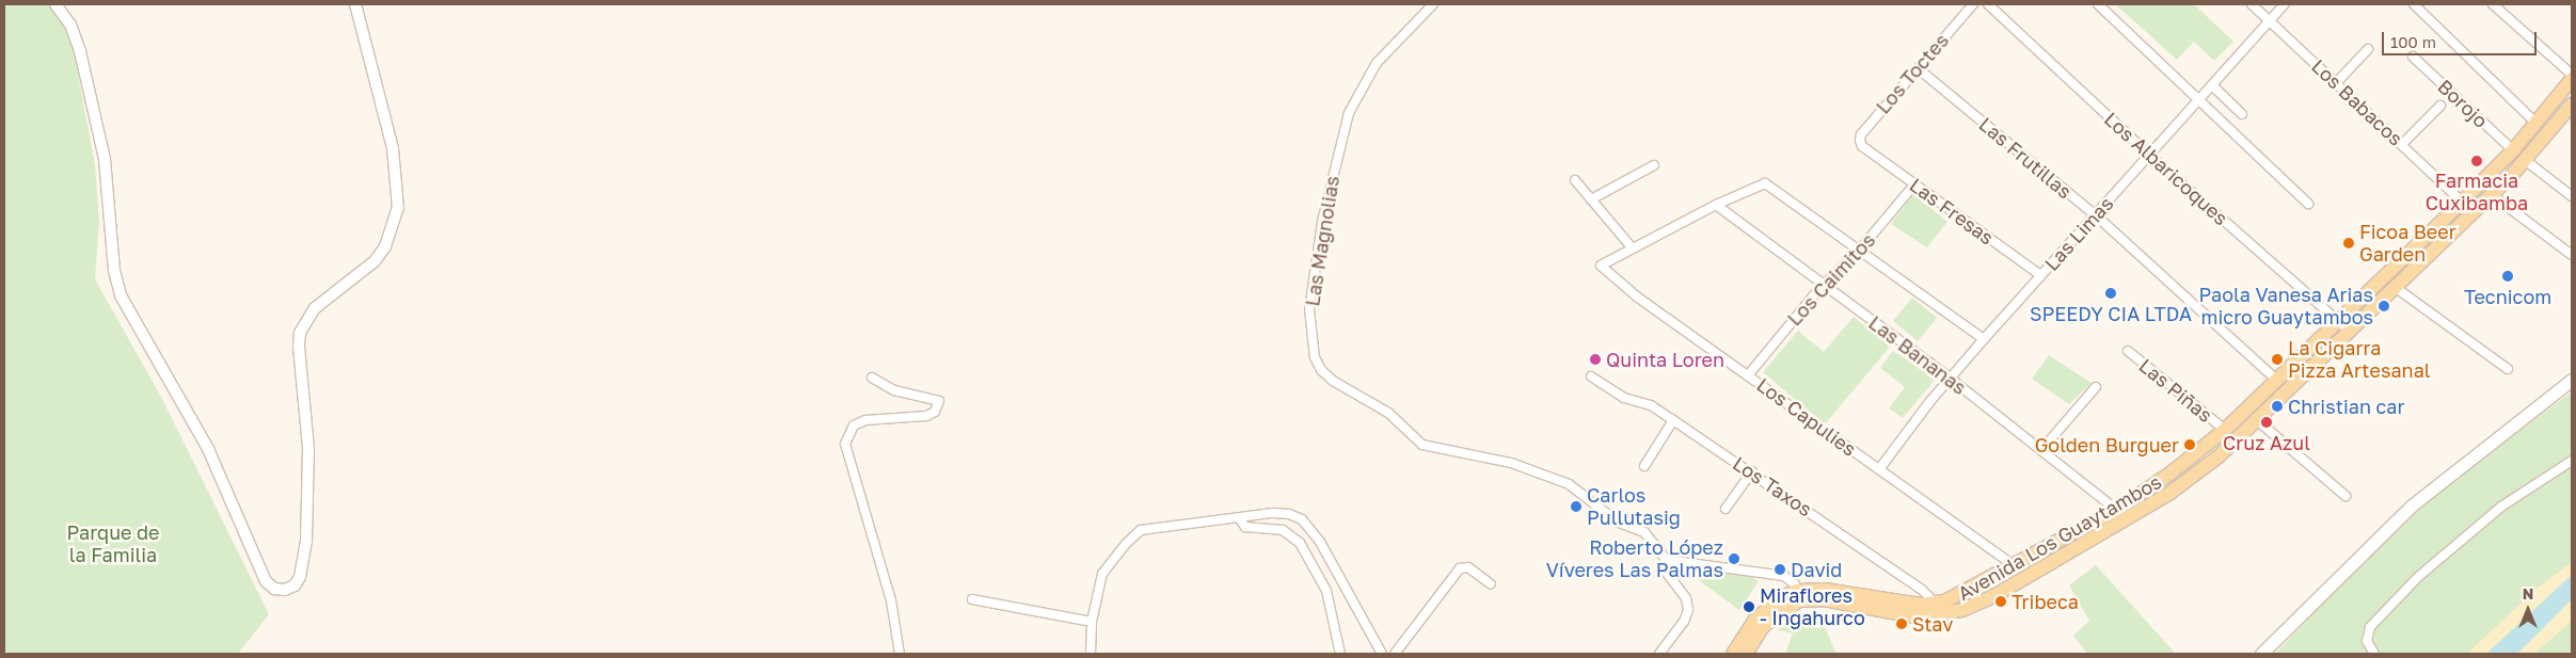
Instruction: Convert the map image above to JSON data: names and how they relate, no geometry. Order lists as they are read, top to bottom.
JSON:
{
  "streets": {
    "main road": ["Avenida Los Guaytambos"],
    "street": [
      "Los Toctes",
      "Los Babacos",
      "Borojo",
      "Las Frutillas",
      "Los Albaricoques",
      "Las Fresas",
      "Las Limas",
      "Las Magnolias",
      "Los Caimitos",
      "Las Bananas",
      "Las Piñas",
      "Los Capulies",
      "Los Taxos"
    ]
  },
  "crossings": [
    ["Los Toctes", "Las Frutillas"],
    ["Los Toctes", "Las Fresas"],
    ["Los Babacos", "Las Limas"],
    ["Los Babacos", "Avenida Los Guaytambos"],
    ["Borojo", "Avenida Los Guaytambos"],
    ["Las Frutillas", "Las Limas"],
    ["Las Frutillas", "Avenida Los Guaytambos"],
    ["Los Albaricoques", "Las Limas"],
    ["Los Albaricoques", "Avenida Los Guaytambos"],
    ["Las Fresas", "Las Limas"],
    ["Las Fresas", "Los Caimitos"],
    ["Las Limas", "Las Bananas"],
    ["Las Limas", "Los Capulies"],
    ["Los Caimitos", "Las Bananas"],
    ["Los Caimitos", "Los Capulies"],
    ["Las Bananas", "Avenida Los Guaytambos"],
    ["Las Piñas", "Avenida Los Guaytambos"],
    ["Los Capulies", "Avenida Los Guaytambos"],
    ["Los Taxos", "Avenida Los Guaytambos"]
  ],
  "parks": ["Parque de la Familia"],
  "places": [
    "Farmacia Cuxibamba",
    "Ficoa Beer Garden",
    "Tecnicom",
    "SPEEDY CIA LTDA",
    "Paola Vanesa Arias micro Guaytambos",
    "Quinta Loren",
    "La Cigarra Pizza Artesanal",
    "Christian car",
    "Cruz Azul",
    "Golden Burguer",
    "Carlos Pullutasig",
    "Roberto López Víveres Las Palmas",
    "David",
    "Tribeca",
    "Miraflores - Ingahurco",
    "Stav"
  ],
  "scale_bar": "100 m",
  "north": "top"
}
